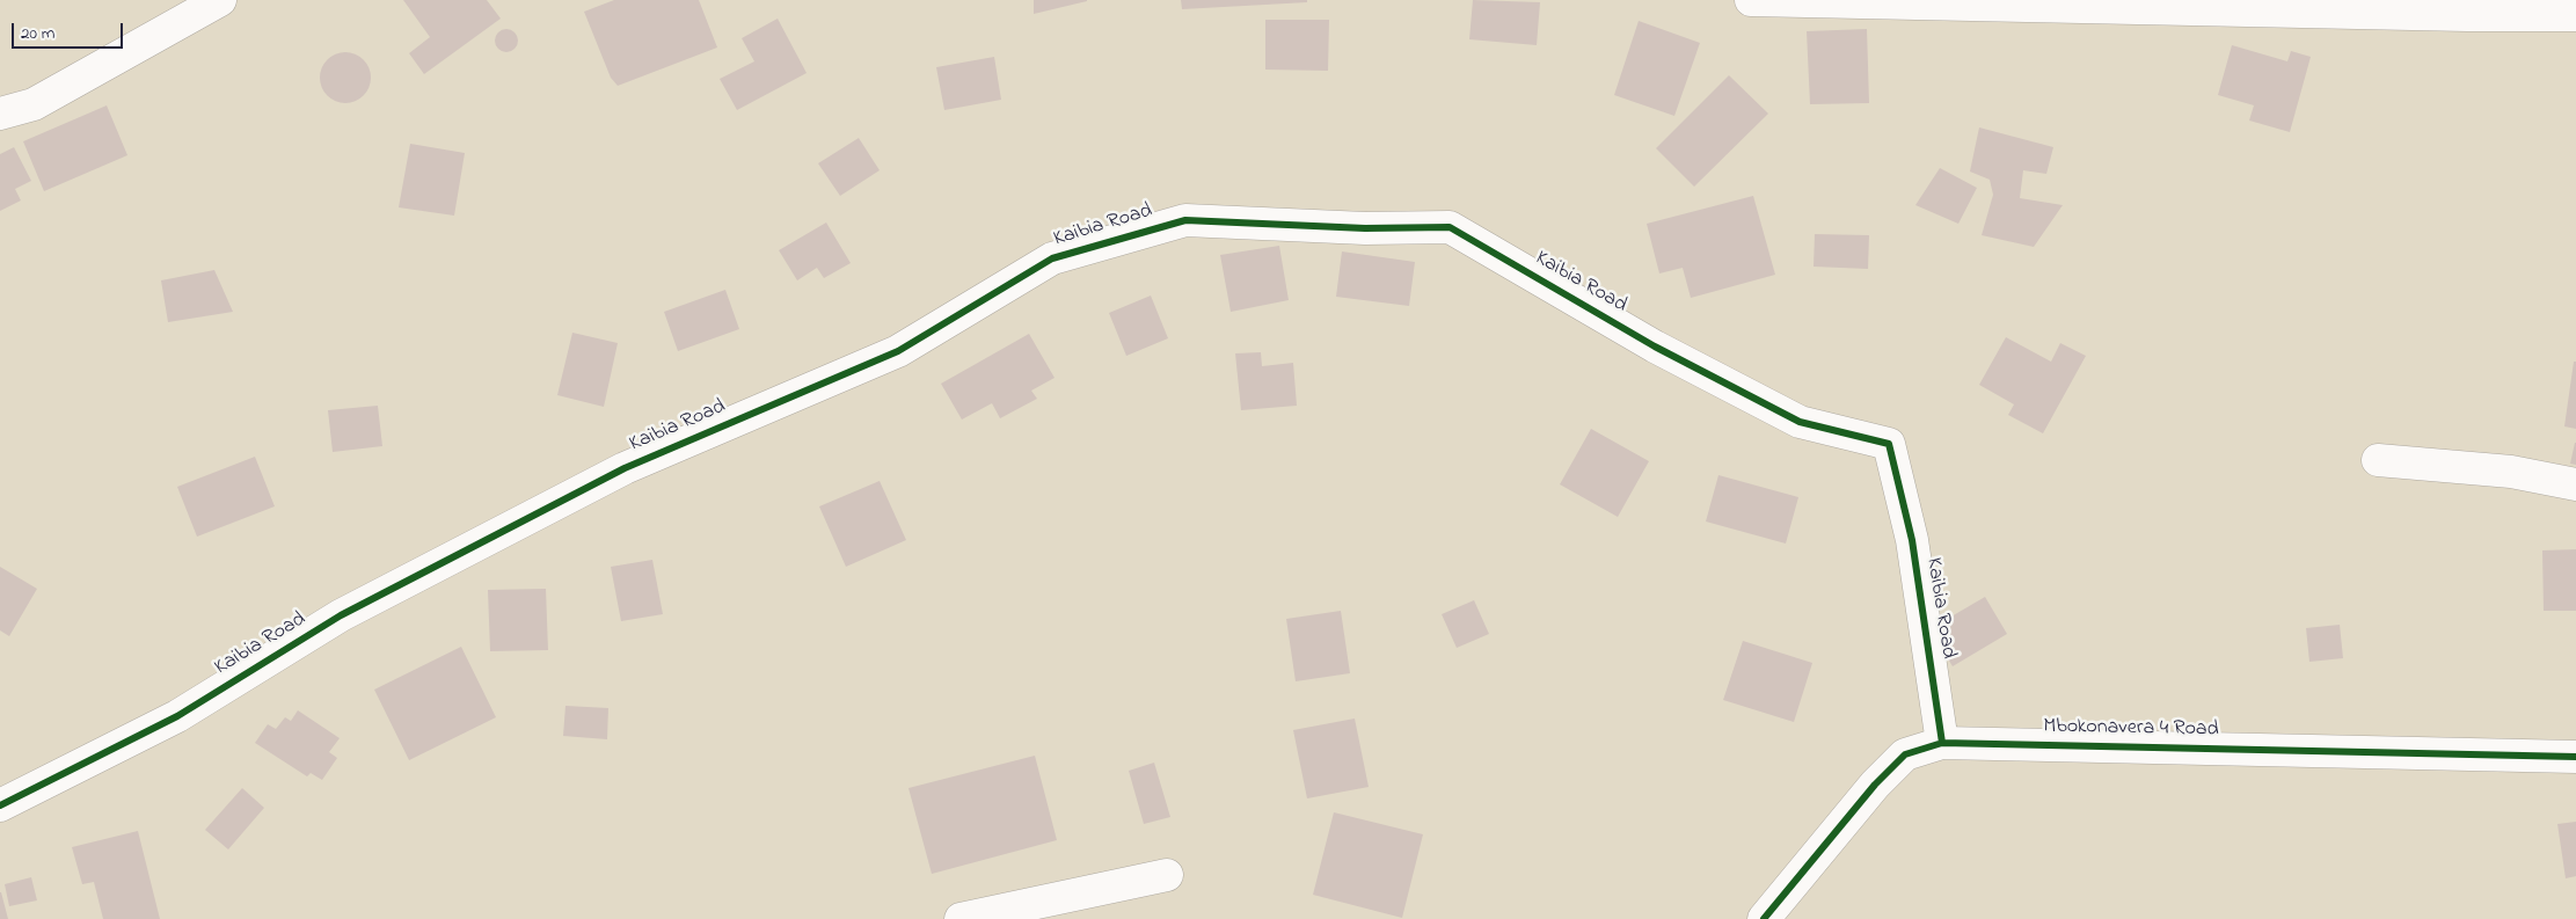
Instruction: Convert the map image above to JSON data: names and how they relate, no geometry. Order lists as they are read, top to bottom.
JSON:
{
  "streets": {
    "street": ["Kaibia Road", "Mbokonavera 4 Road"]
  },
  "crossings": [
    ["Kaibia Road", "Mbokonavera 4 Road"]
  ],
  "scale_bar": "20 m"
}
